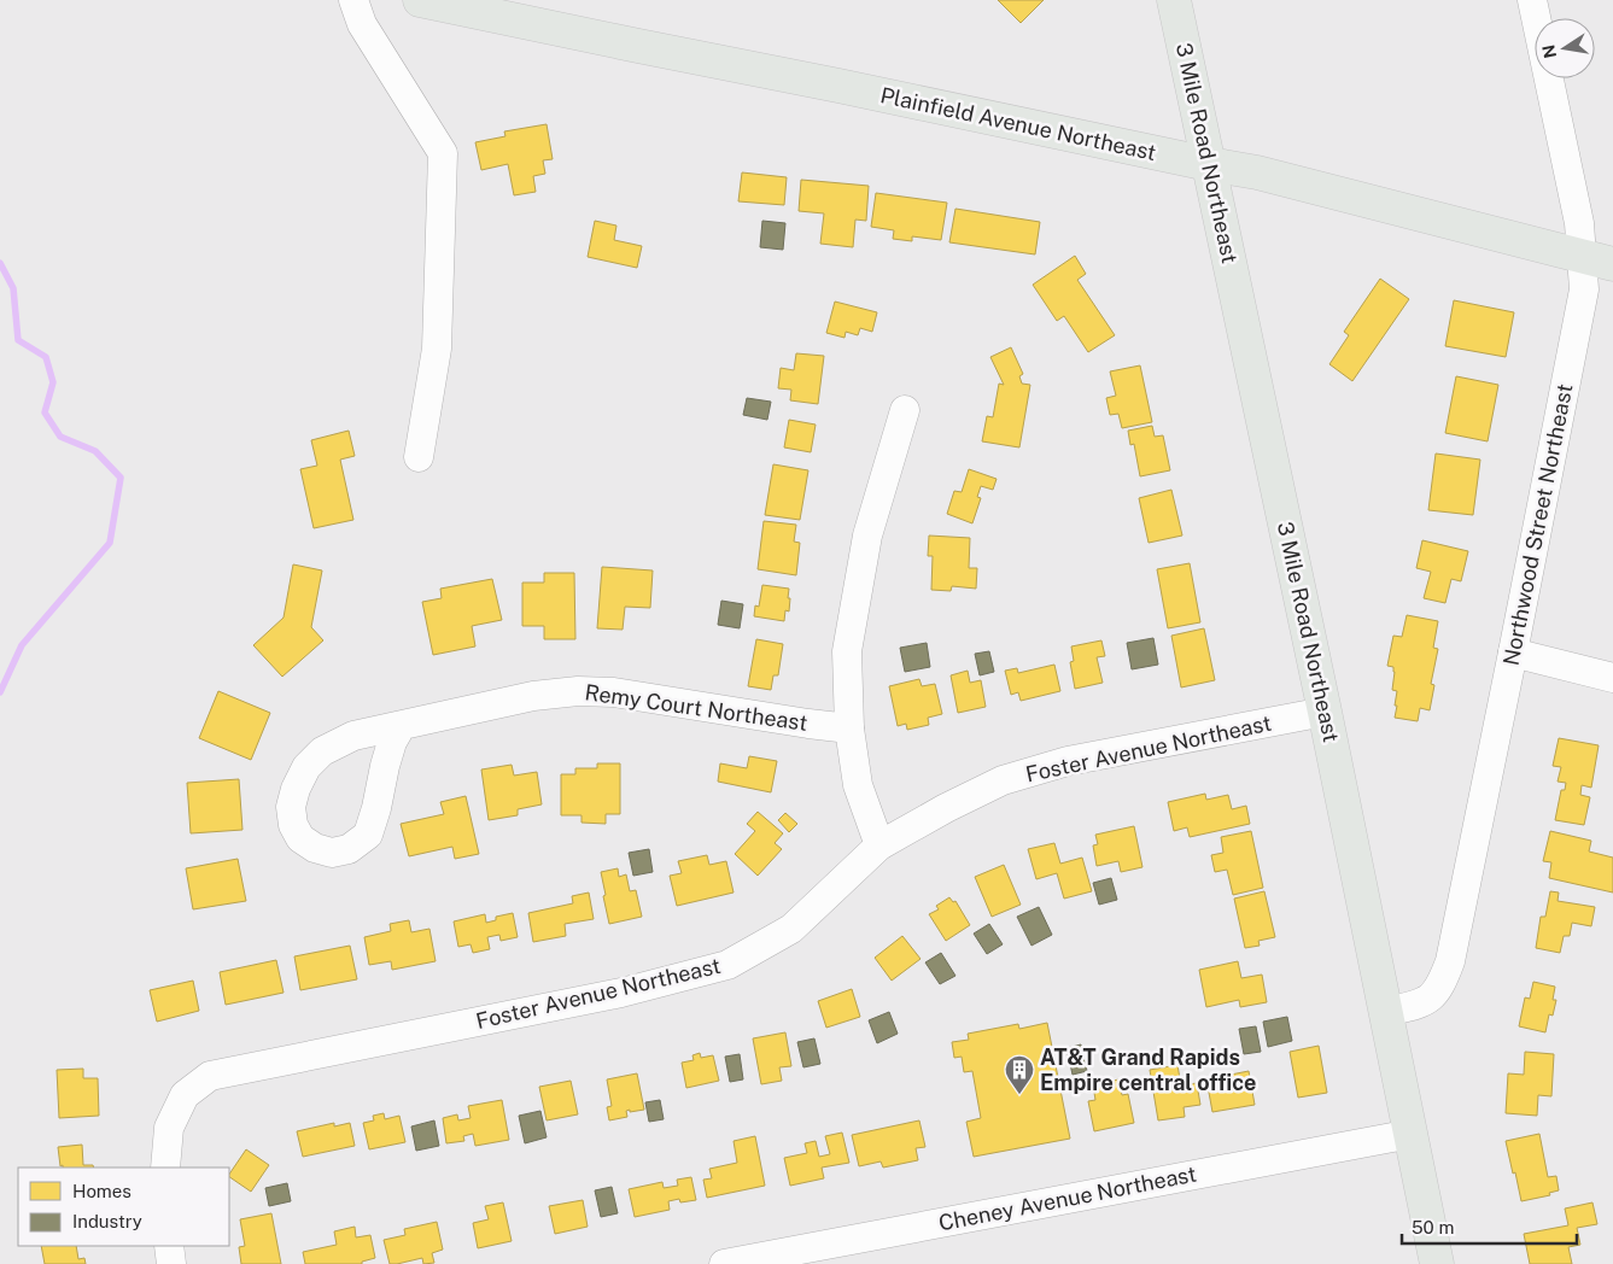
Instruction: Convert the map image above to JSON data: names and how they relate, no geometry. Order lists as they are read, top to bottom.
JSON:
{
  "streets": {
    "main road": ["Plainfield Avenue Northeast", "3 Mile Road Northeast"],
    "street": [
      "Northwood Street Northeast",
      "Remy Court Northeast",
      "Foster Avenue Northeast",
      "Cheney Avenue Northeast"
    ]
  },
  "crossings": [
    ["Plainfield Avenue Northeast", "3 Mile Road Northeast"],
    ["Plainfield Avenue Northeast", "Northwood Street Northeast"],
    ["3 Mile Road Northeast", "Northwood Street Northeast"],
    ["3 Mile Road Northeast", "Foster Avenue Northeast"],
    ["3 Mile Road Northeast", "Cheney Avenue Northeast"]
  ],
  "places": {
    "building": ["AT&T Grand Rapids Empire central office"]
  },
  "legend": ["Homes", "Industry"],
  "scale_bar": "50 m",
  "north": "left"
}
